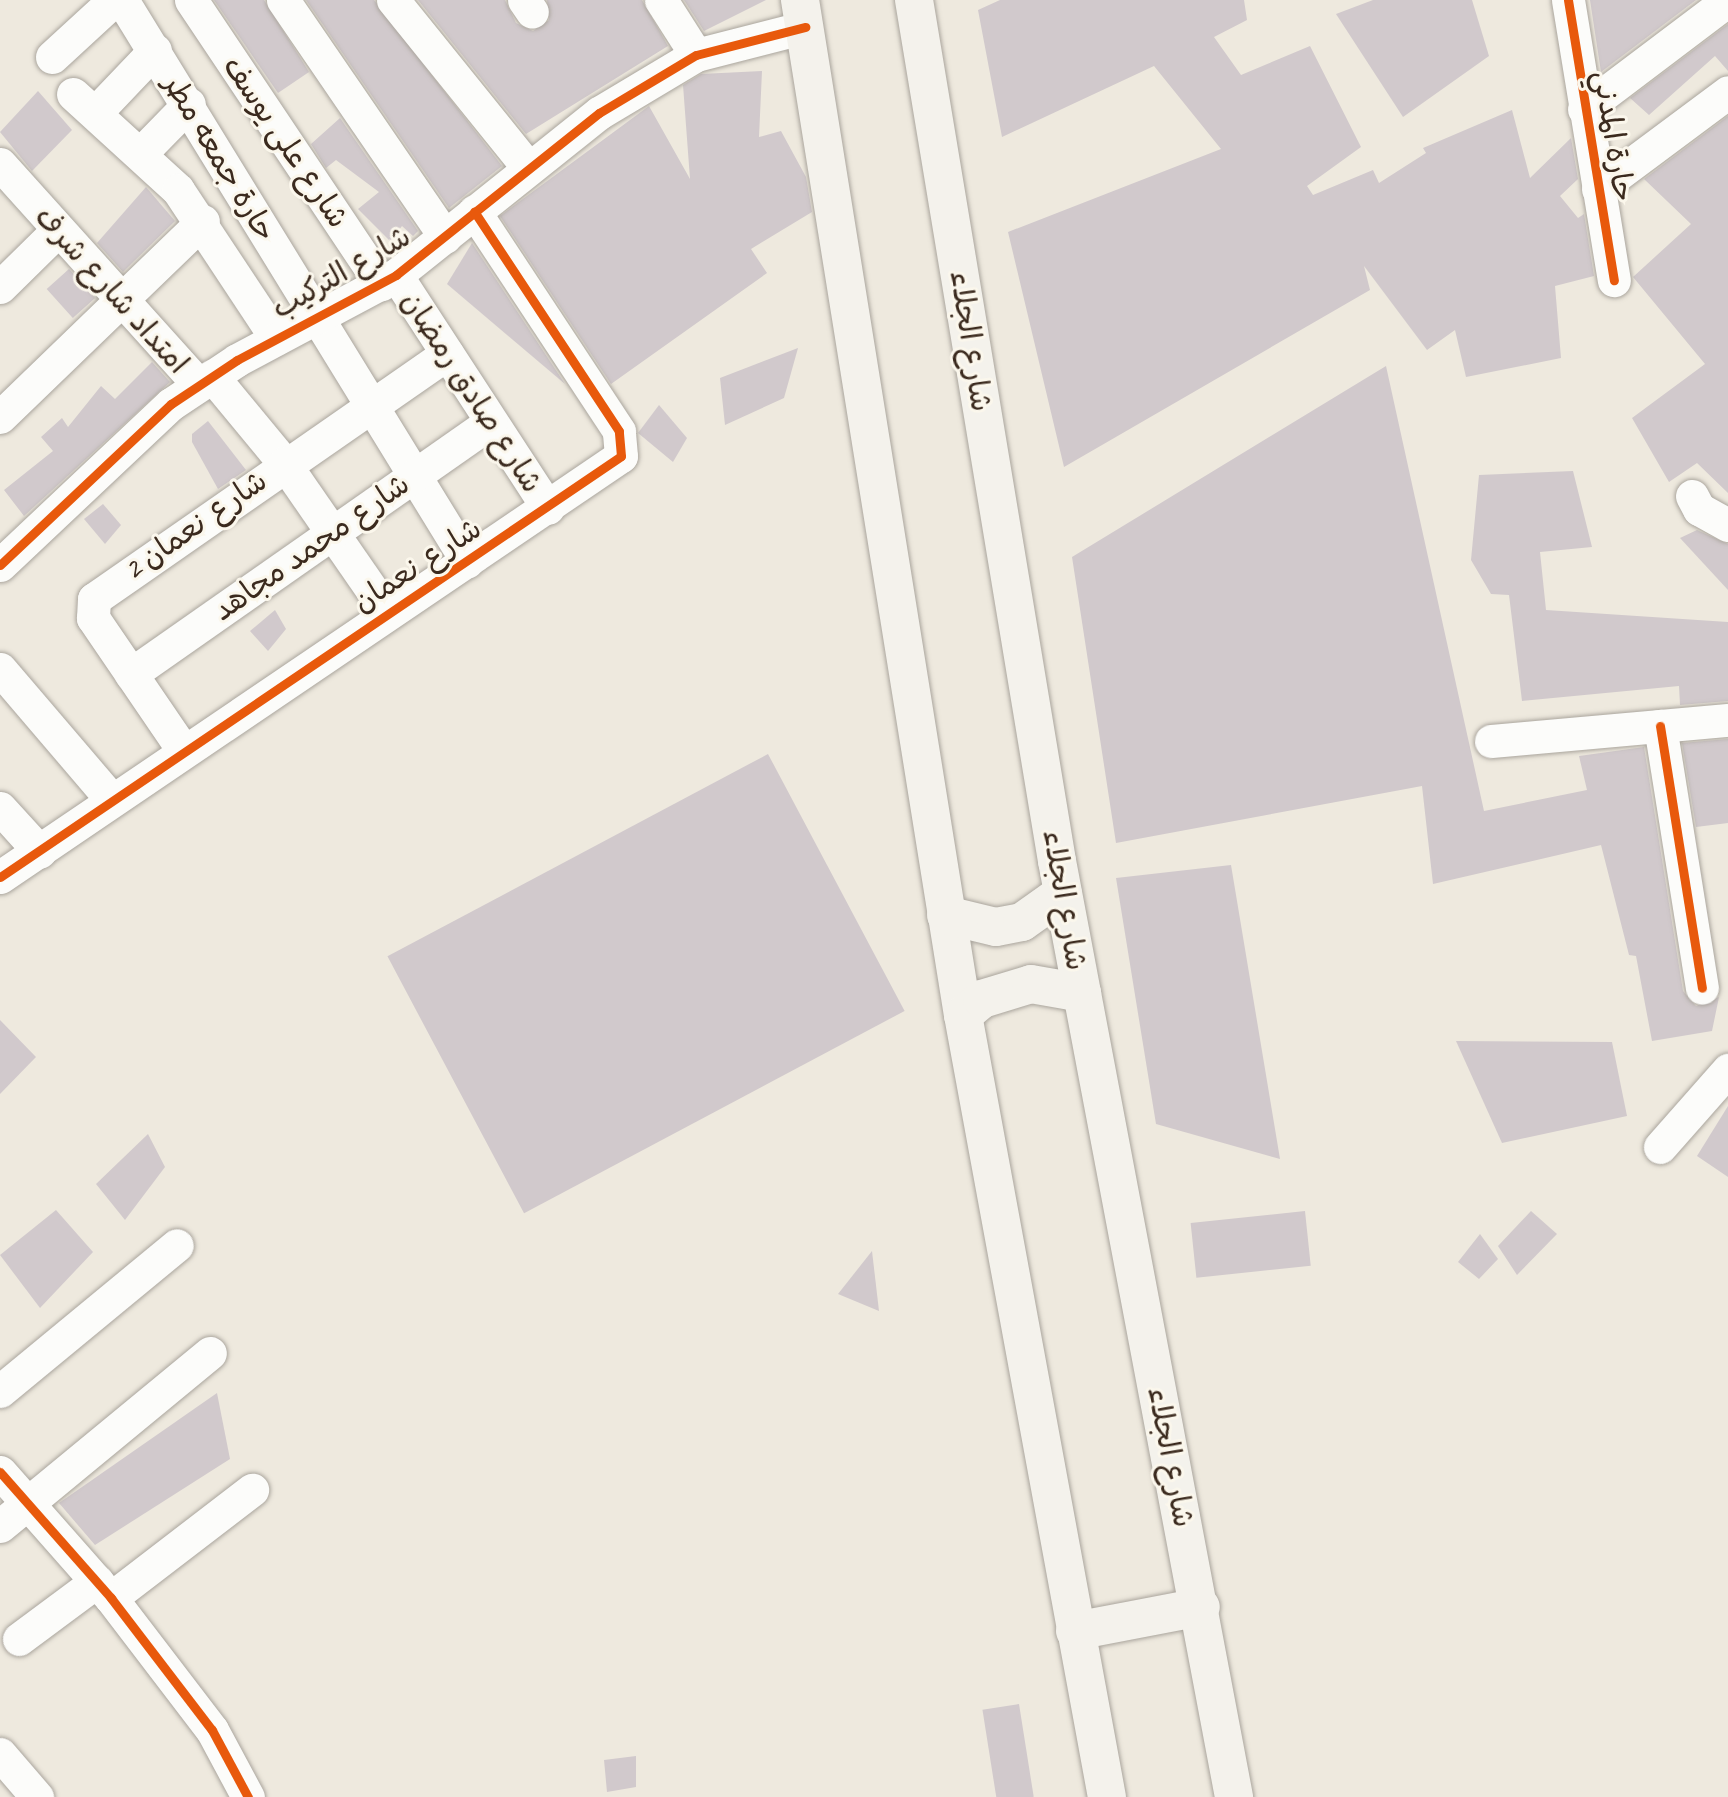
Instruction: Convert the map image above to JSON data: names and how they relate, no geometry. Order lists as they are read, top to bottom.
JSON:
{
  "streets": {
    "main road": ["شارع الجلاء"],
    "street": [
      "حارة المدني",
      "شارع على يوسف",
      "حارة جمعه مطر",
      "شارع التركيب",
      "امتداد شارع شرف",
      "شارع صادق رمضان",
      "شارع نعمان 2",
      "شارع محمد مجاهد",
      "شارع نعمان"
    ]
  },
  "crossings": [
    ["شارع على يوسف", "شارع التركيب"],
    ["شارع على يوسف", "شارع صادق رمضان"],
    ["حارة جمعه مطر", "شارع التركيب"],
    ["حارة جمعه مطر", "شارع نعمان 2"],
    ["حارة جمعه مطر", "شارع محمد مجاهد"],
    ["حارة جمعه مطر", "شارع نعمان"],
    ["شارع التركيب", "امتداد شارع شرف"],
    ["شارع التركيب", "شارع صادق رمضان"],
    ["شارع التركيب", "شارع نعمان"],
    ["امتداد شارع شرف", "شارع نعمان 2"],
    ["امتداد شارع شرف", "شارع محمد مجاهد"],
    ["امتداد شارع شرف", "شارع نعمان"],
    ["شارع صادق رمضان", "شارع نعمان 2"],
    ["شارع صادق رمضان", "شارع محمد مجاهد"],
    ["شارع صادق رمضان", "شارع نعمان"],
    ["شارع نعمان 2", "شارع محمد مجاهد"],
    ["شارع نعمان 2", "شارع نعمان"]
  ]
}
